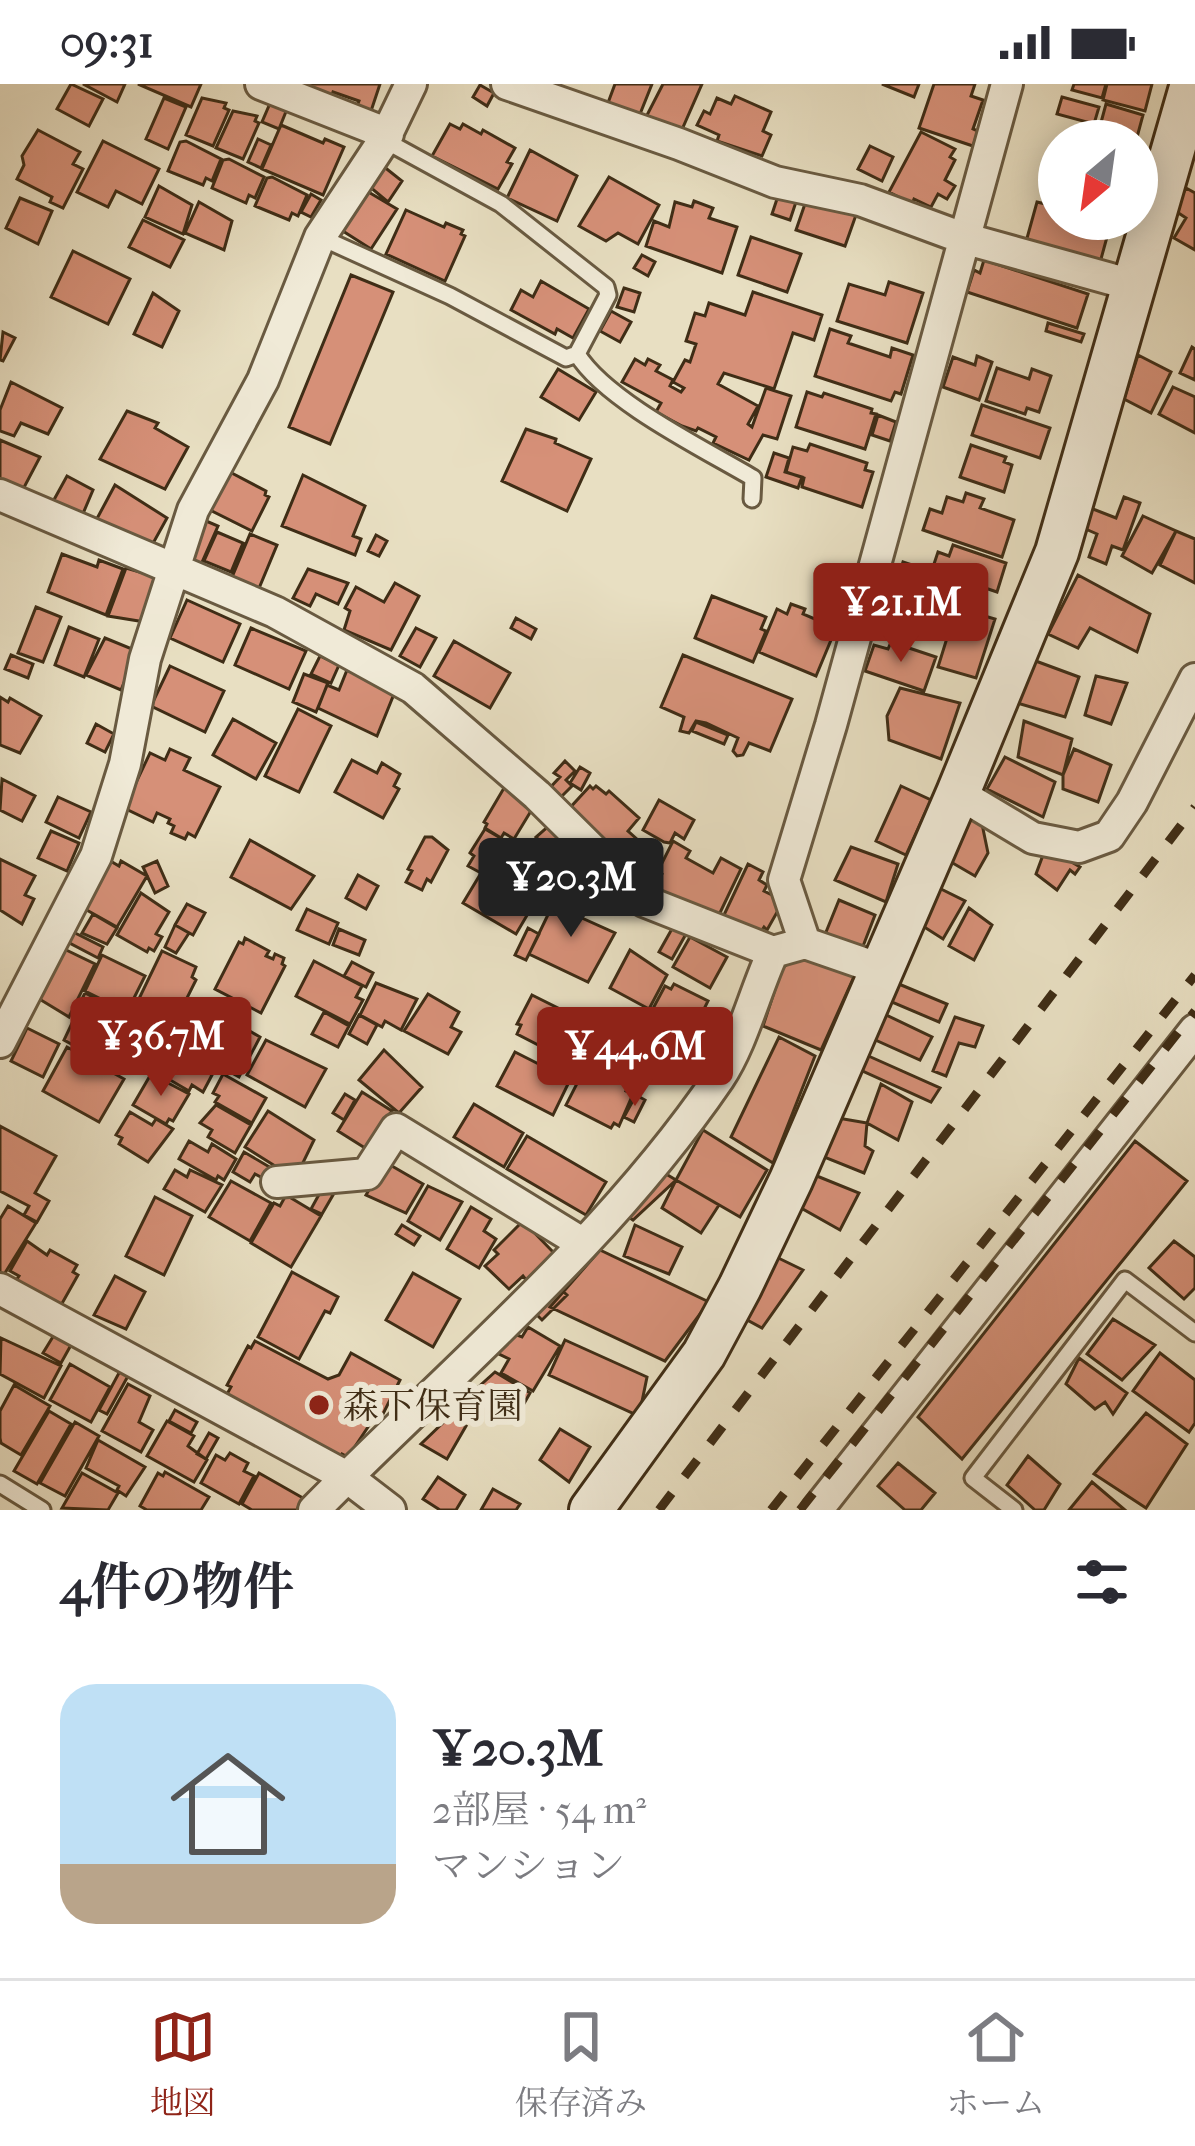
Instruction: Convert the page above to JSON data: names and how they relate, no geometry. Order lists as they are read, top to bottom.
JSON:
{
  "places": ["森下保育園"],
  "north": "bottom left",
  "page": {
    "status": "09:31",
    "price": [
      "¥21.1M",
      "¥20.3M",
      "¥36.7M",
      "¥44.6M"
    ],
    "heading": "4件の物件",
    "list": [
      {
        "name": "¥20.3M",
        "note": "2部屋 · 54 m² · マンション"
      }
    ],
    "tabs": ["地図", "保存済み", "ホーム"]
  }
}
